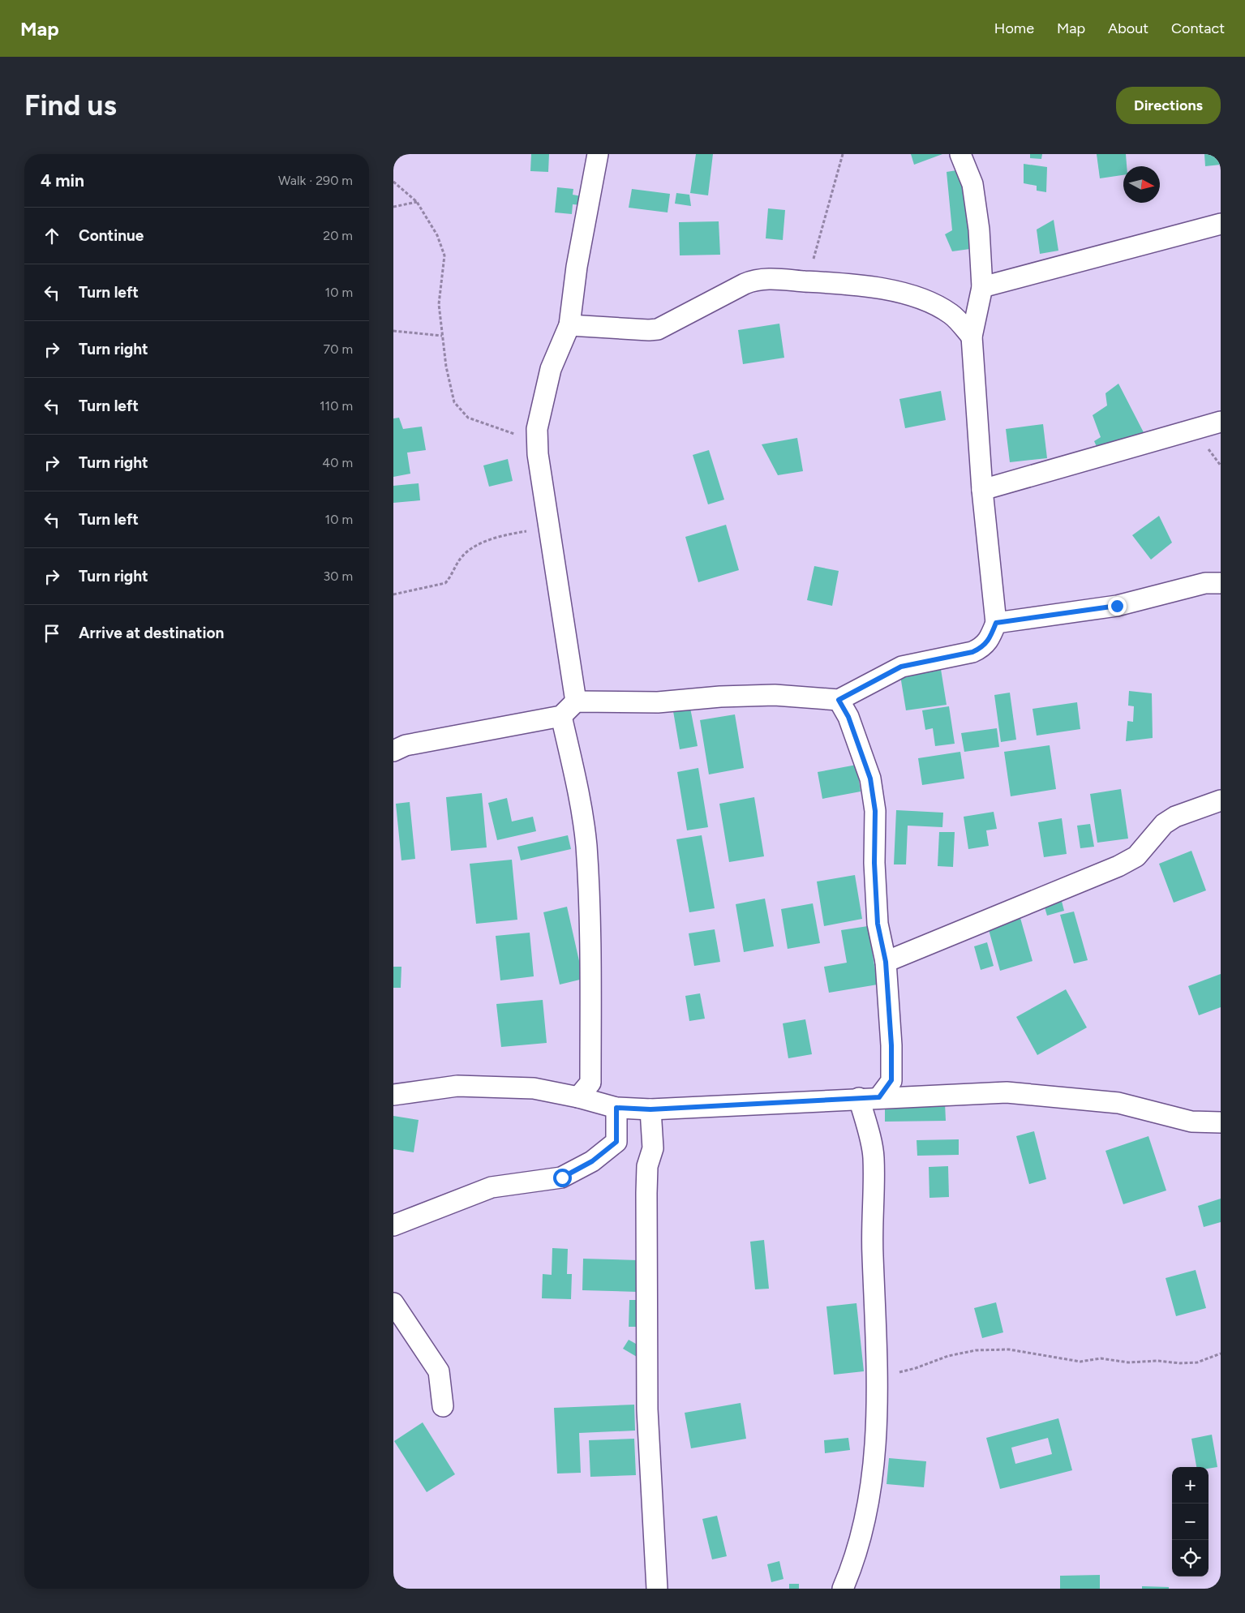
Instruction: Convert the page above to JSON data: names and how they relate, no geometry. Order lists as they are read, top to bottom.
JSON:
{
  "north": "right",
  "page": {
    "header": "Map",
    "nav": [
      "Home",
      "Map",
      "About",
      "Contact"
    ],
    "buttons": "Directions",
    "title": "Find us",
    "heading": ["4 min", "Walk · 290 m"],
    "list": [
      ["Continue", "20 m"],
      ["Turn left", "10 m"],
      ["Turn right", "70 m"],
      ["Turn left", "110 m"],
      ["Turn right", "40 m"],
      ["Turn left", "10 m"],
      ["Turn right", "30 m"],
      "Arrive at destination"
    ],
    "map_buttons": ["+", "−"]
  }
}
